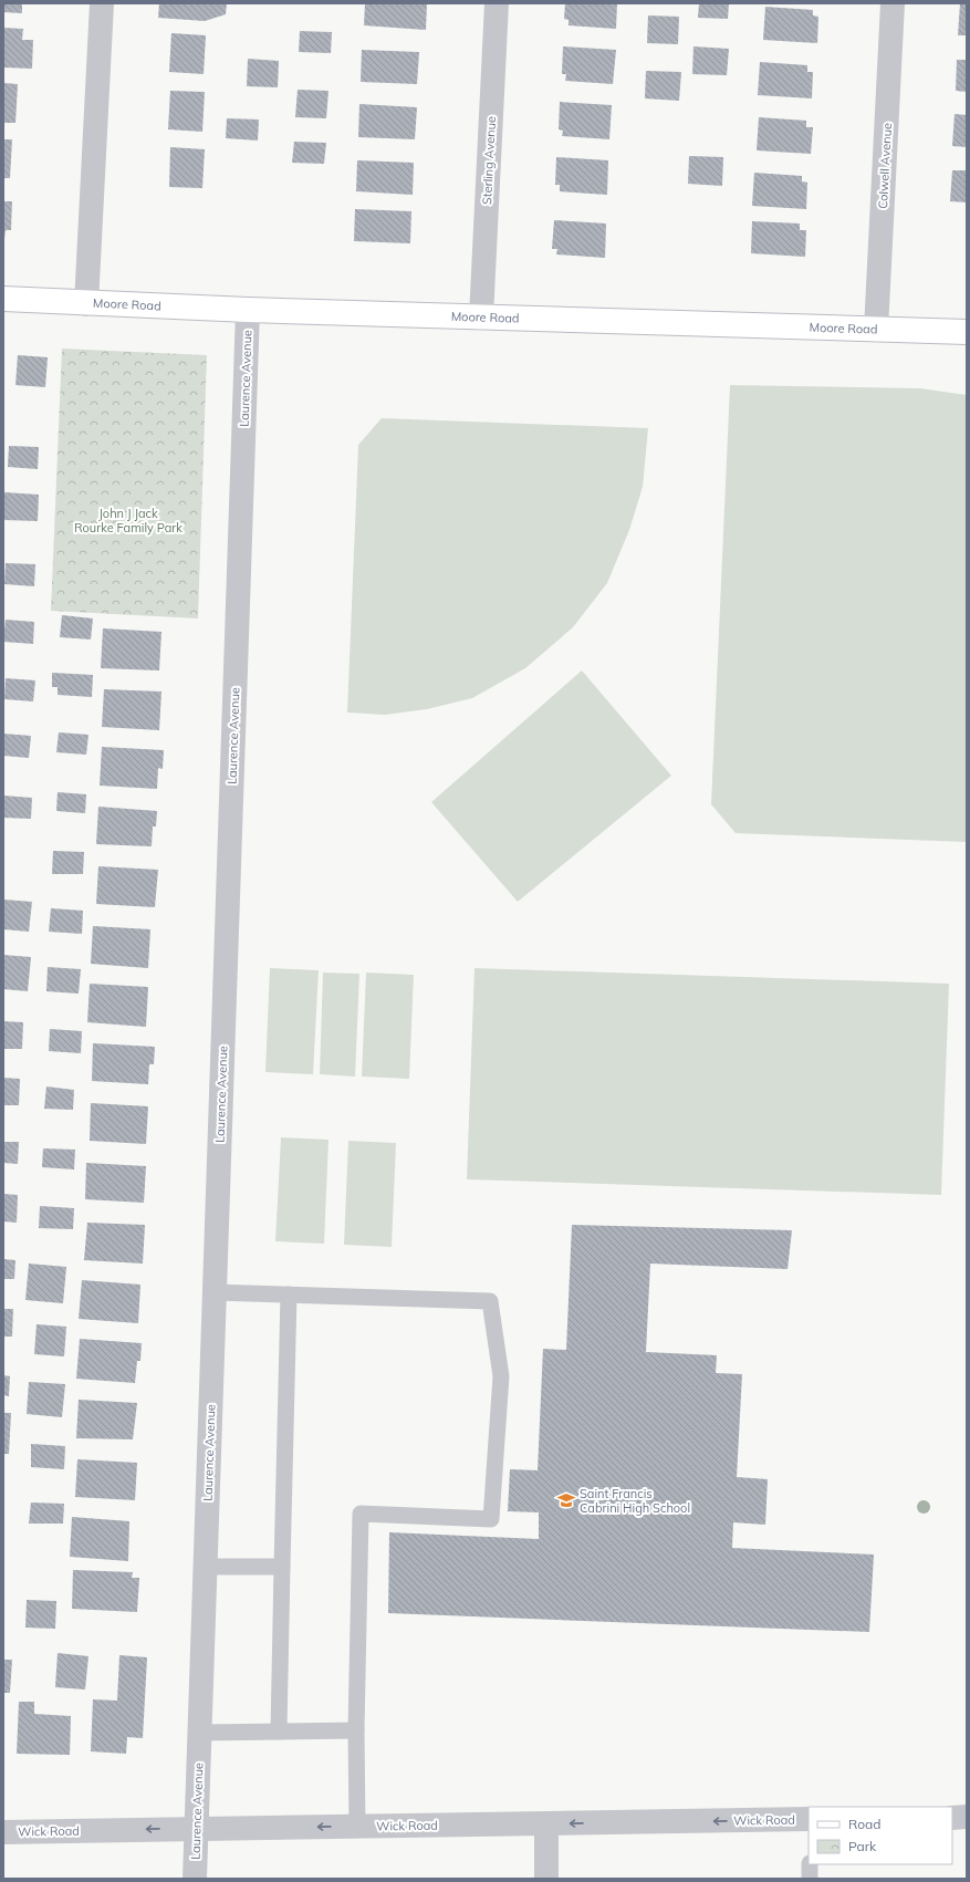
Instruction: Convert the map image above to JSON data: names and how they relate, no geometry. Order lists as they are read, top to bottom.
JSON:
{
  "streets": {
    "street": [
      "Sterling Avenue",
      "Colwell Avenue",
      "Moore Road",
      "Laurence Avenue",
      "Wick Road"
    ]
  },
  "crossings": [
    ["Sterling Avenue", "Moore Road"],
    ["Colwell Avenue", "Moore Road"],
    ["Moore Road", "Laurence Avenue"],
    ["Laurence Avenue", "Wick Road"]
  ],
  "one_way": ["Wick Road"],
  "parks": ["John J Jack Rourke Family Park"],
  "places": {
    "school or university": ["Saint Francis Cabrini High School"]
  },
  "legend": ["Road", "Park"]
}
